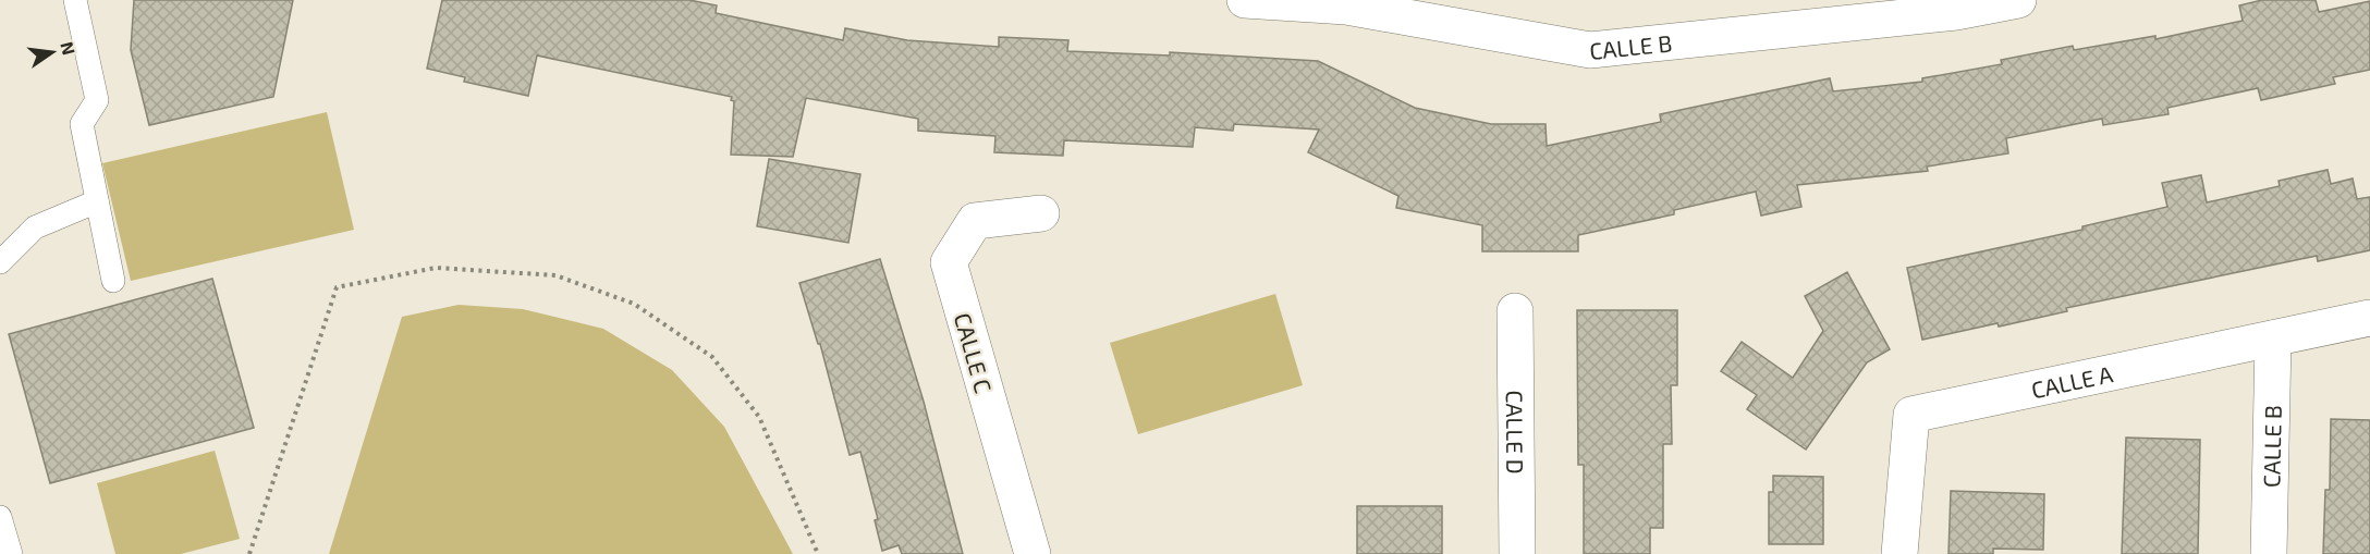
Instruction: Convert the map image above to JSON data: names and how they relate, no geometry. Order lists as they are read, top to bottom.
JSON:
{
  "streets": {
    "street": [
      "CALLE B",
      "CALLE C",
      "CALLE A",
      "CALLE D"
    ]
  },
  "crossings": [
    ["CALLE B", "CALLE A"]
  ],
  "north": "right"
}
